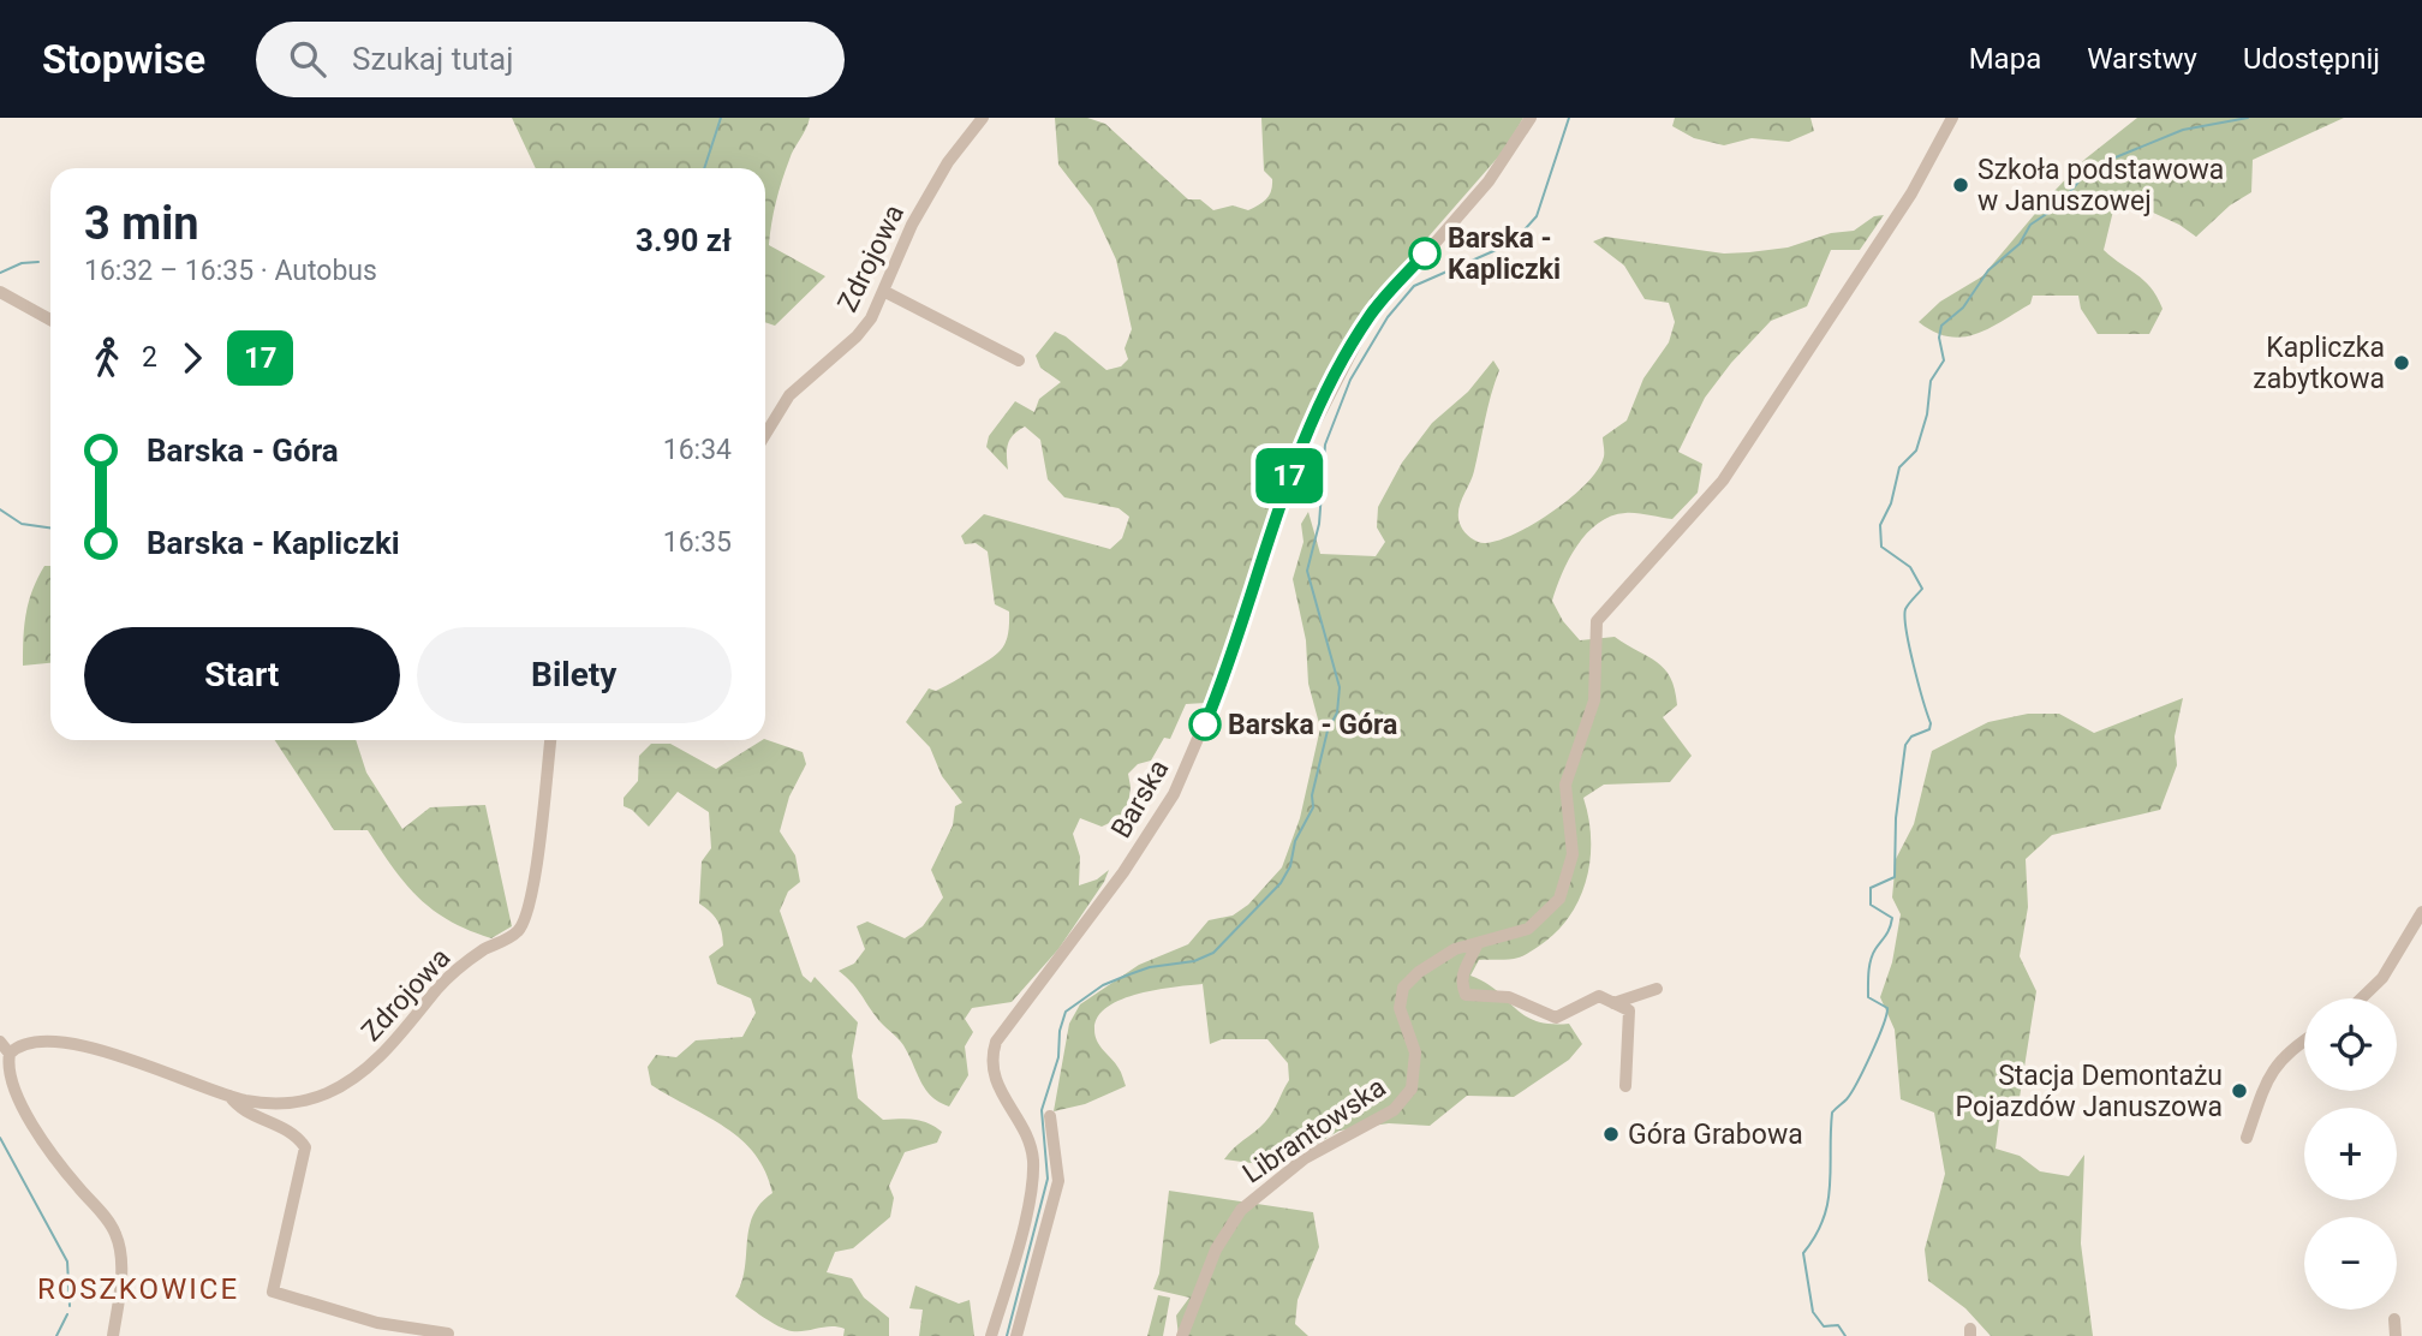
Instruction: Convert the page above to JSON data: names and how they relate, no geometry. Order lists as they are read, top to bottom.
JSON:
{
  "streets": {
    "street": ["Zdrojowa", "Barska", "Librantowska"]
  },
  "districts": ["ROSZKOWICE"],
  "places": [
    "Szkoła podstawowa w Januszowej",
    "Barska - Kapliczki",
    "Kapliczka zabytkowa",
    "Barska - Góra",
    "Stacja Demontażu Pojazdów Januszowa",
    "Góra Grabowa"
  ],
  "lines": ["bus line 17"],
  "page": {
    "header": "Stopwise",
    "search": "Szukaj tutaj",
    "nav": ["Mapa", "Warstwy", "Udostępnij"],
    "on_map": "17",
    "heading": ["3 min", "16:32 – 16:35 · Autobus", "3.90 zł"],
    "legs": ["2", "17"],
    "list": [
      {
        "name": "Barska - Góra",
        "value": "16:34"
      },
      {
        "name": "Barska - Kapliczki",
        "value": "16:35"
      }
    ],
    "buttons": ["Start", "Bilety"],
    "map_buttons": ["+", "−"]
  }
}
